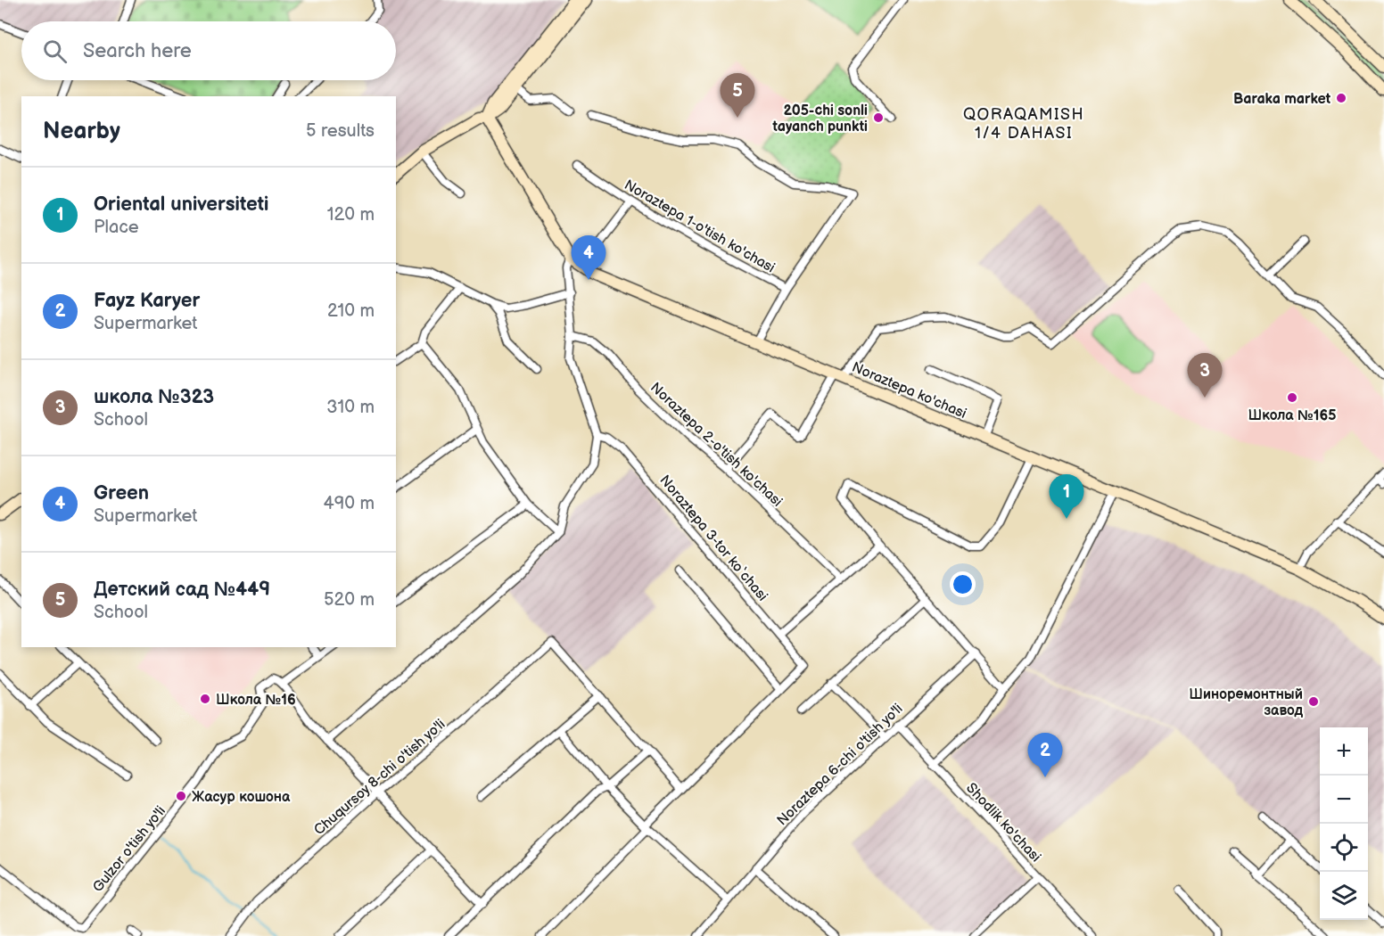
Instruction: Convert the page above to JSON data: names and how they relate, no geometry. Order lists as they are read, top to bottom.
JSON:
{
  "streets": {
    "main road": ["Noraztepa ko'chasi"],
    "street": [
      "Noraztepa 1-o'tish ko'chasi",
      "Noraztepa 2-o'tish ko'chasi",
      "Noraztepa 3-tor ko‘chasi",
      "Noraztepa 6-chi o'tish yo'li",
      "Chuqursoy 8-chi o'tish yo'li",
      "Shodlik ko'chasi",
      "Gulzor o'tish yo'li"
    ]
  },
  "crossings": [
    ["Noraztepa 6-chi o'tish yo'li", "Shodlik ko'chasi"]
  ],
  "districts": ["QORAQAMISH 1/4 DAHASI"],
  "places": [
    "Baraka market",
    "205-chi sonli tayanch punkti",
    "Школа №165",
    "Школа №16",
    "Шиноремонтный завод",
    "Жасур кошона"
  ],
  "page": {
    "search": "Search here",
    "pins": [
      "5",
      "4",
      "3",
      "1",
      "2"
    ],
    "heading": ["Nearby", "5 results"],
    "list": [
      {
        "mark": "1",
        "name": "Oriental universiteti",
        "note": "Place",
        "value": "120 m"
      },
      {
        "mark": "2",
        "name": "Fayz Karyer",
        "note": "Supermarket",
        "value": "210 m"
      },
      {
        "mark": "3",
        "name": "школа №323",
        "note": "School",
        "value": "310 m"
      },
      {
        "mark": "4",
        "name": "Green",
        "note": "Supermarket",
        "value": "490 m"
      },
      {
        "mark": "5",
        "name": "Детский сад №449",
        "note": "School",
        "value": "520 m"
      }
    ],
    "map_buttons": ["+", "−"]
  }
}
